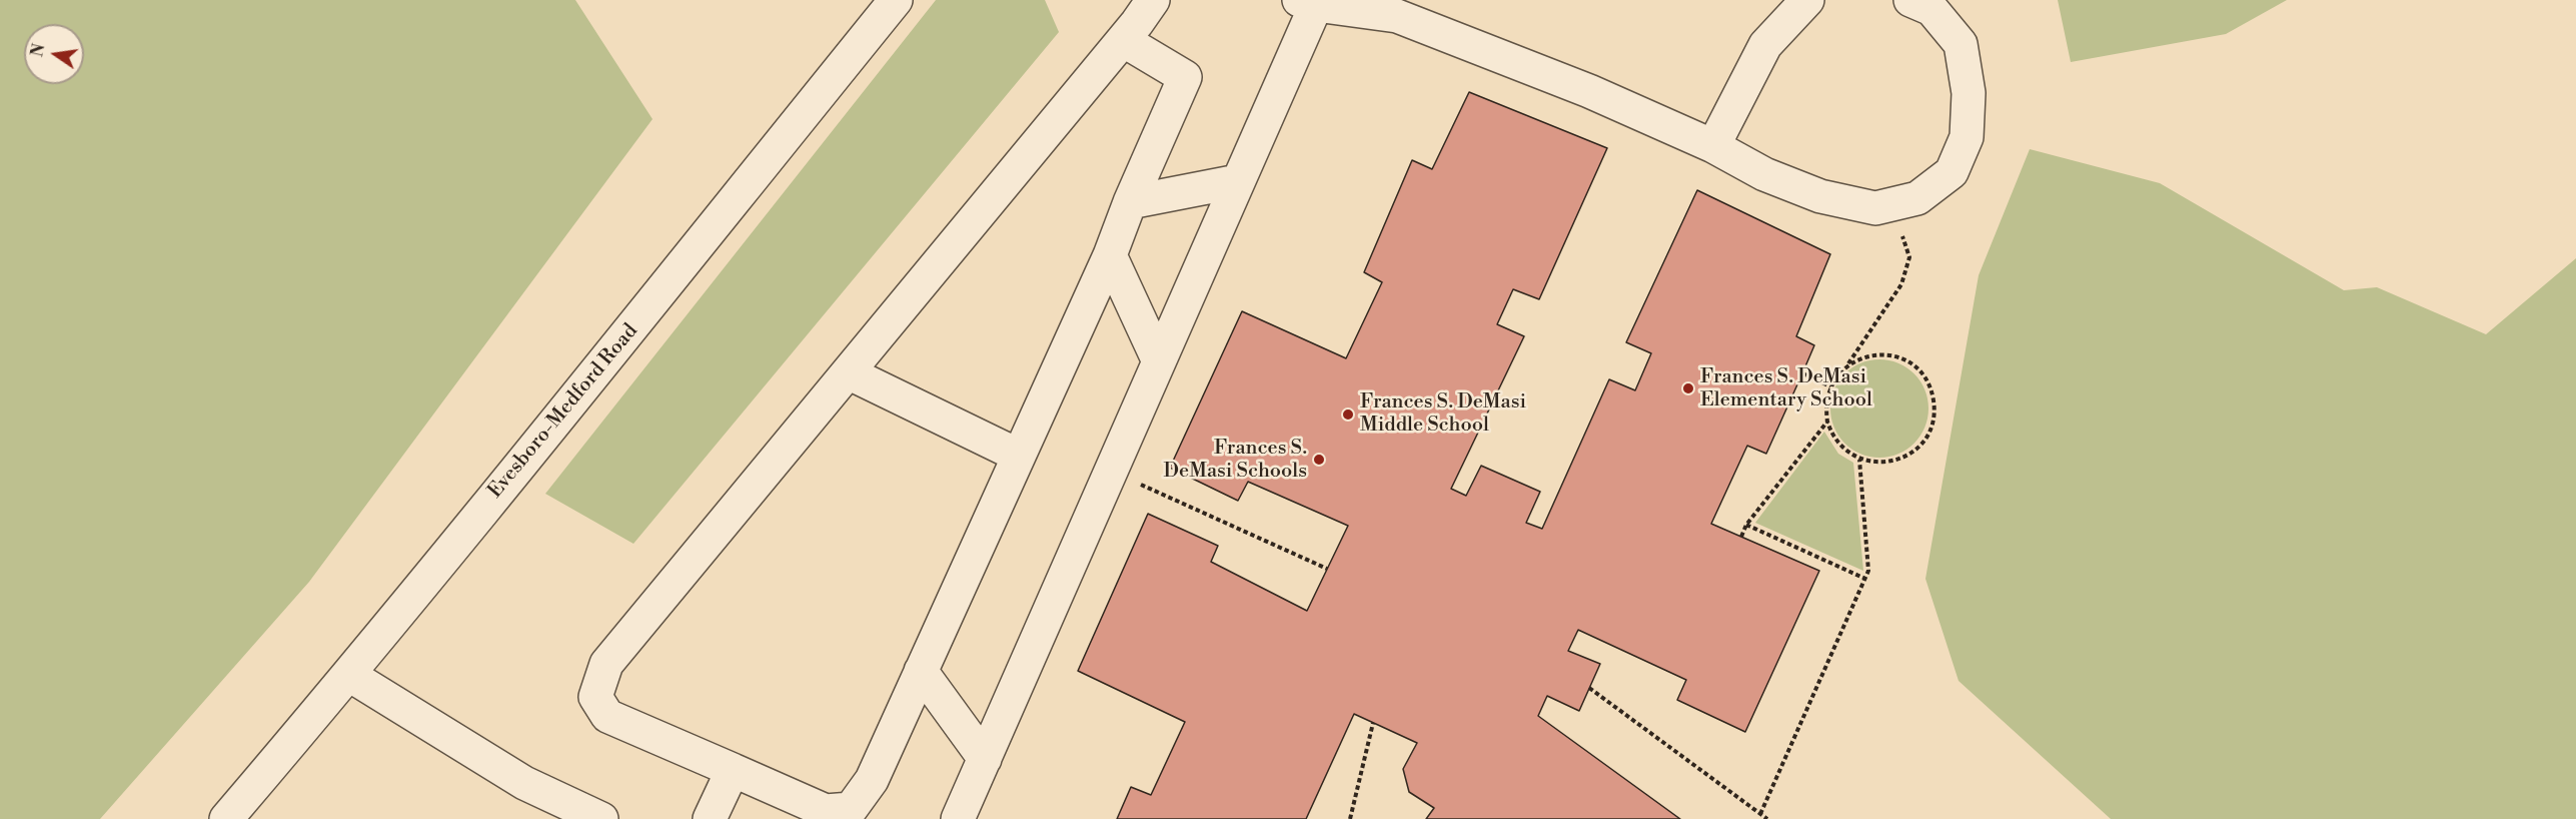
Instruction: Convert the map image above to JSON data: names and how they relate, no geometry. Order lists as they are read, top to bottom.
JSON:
{
  "streets": {
    "street": ["Evesboro-Medford Road"]
  },
  "places": ["Frances S. DeMasi Elementary School", "Frances S. DeMasi Middle School", "Frances S. DeMasi Schools"],
  "north": "left"
}
